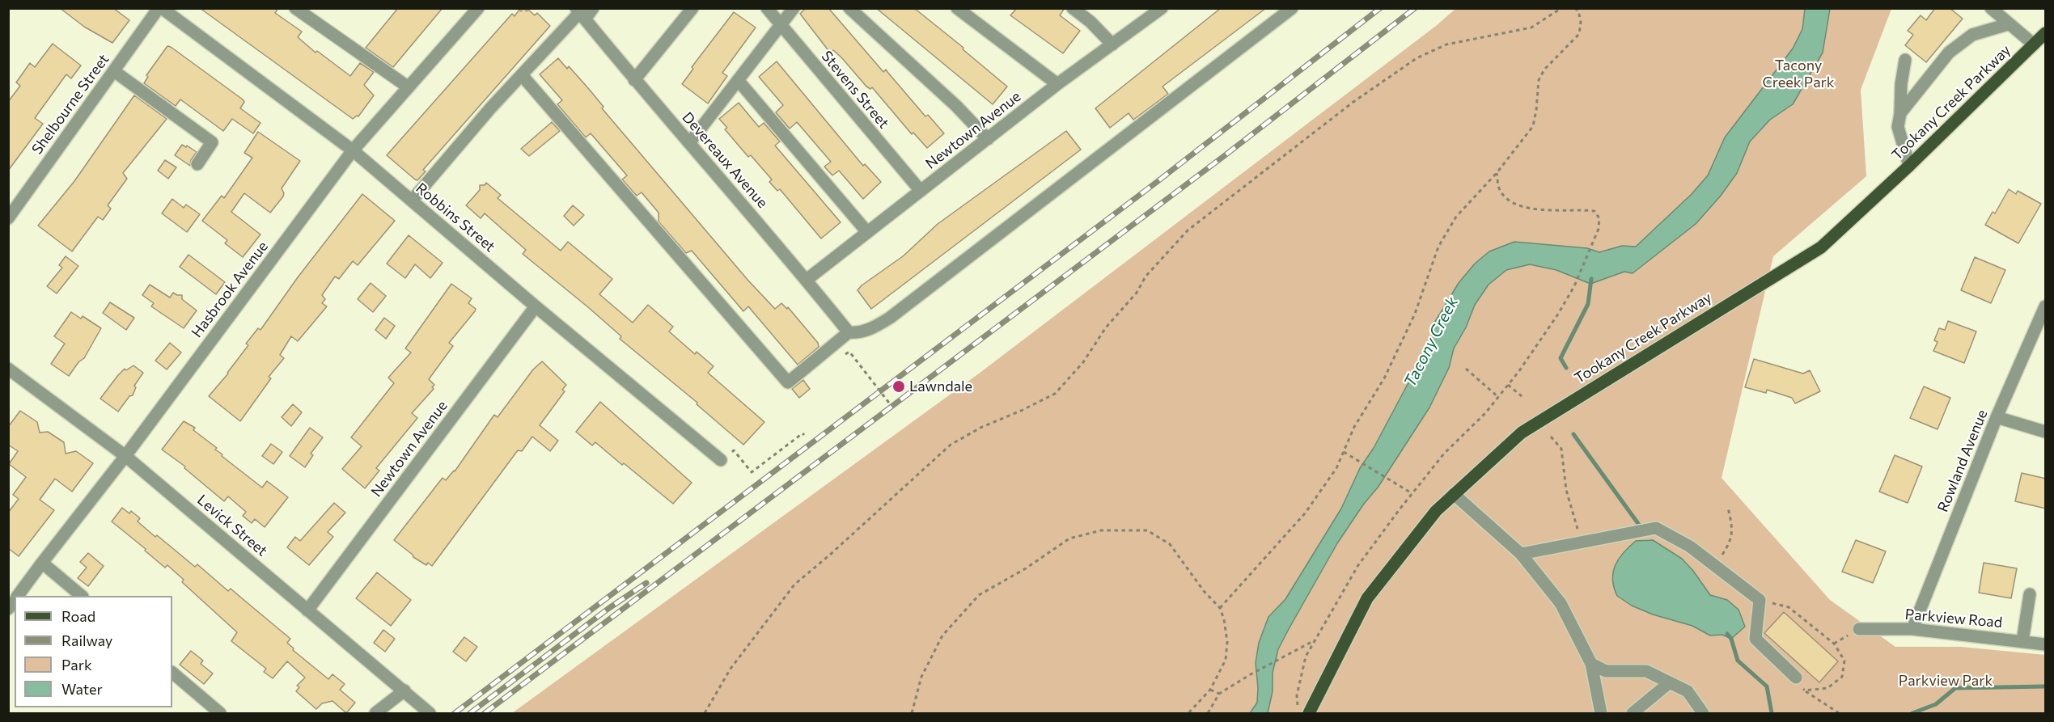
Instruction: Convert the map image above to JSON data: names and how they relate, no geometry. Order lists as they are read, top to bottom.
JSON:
{
  "streets": {
    "main road": ["Tookany Creek Parkway"],
    "street": [
      "Stevens Street",
      "Shelbourne Street",
      "Newtown Avenue",
      "Devereaux Avenue",
      "Robbins Street",
      "Hasbrook Avenue",
      "Rowland Avenue",
      "Levick Street",
      "Parkview Road"
    ]
  },
  "crossings": [
    ["Stevens Street", "Newtown Avenue"],
    ["Shelbourne Street", "Robbins Street"],
    ["Newtown Avenue", "Devereaux Avenue"],
    ["Newtown Avenue", "Robbins Street"],
    ["Newtown Avenue", "Levick Street"],
    ["Robbins Street", "Hasbrook Avenue"],
    ["Hasbrook Avenue", "Levick Street"],
    ["Rowland Avenue", "Parkview Road"]
  ],
  "water": ["Tacony Creek"],
  "parks": ["Tacony Creek Park", "Parkview Park"],
  "places": ["Lawndale"],
  "legend": [
    "Road",
    "Railway",
    "Park",
    "Water"
  ]
}
